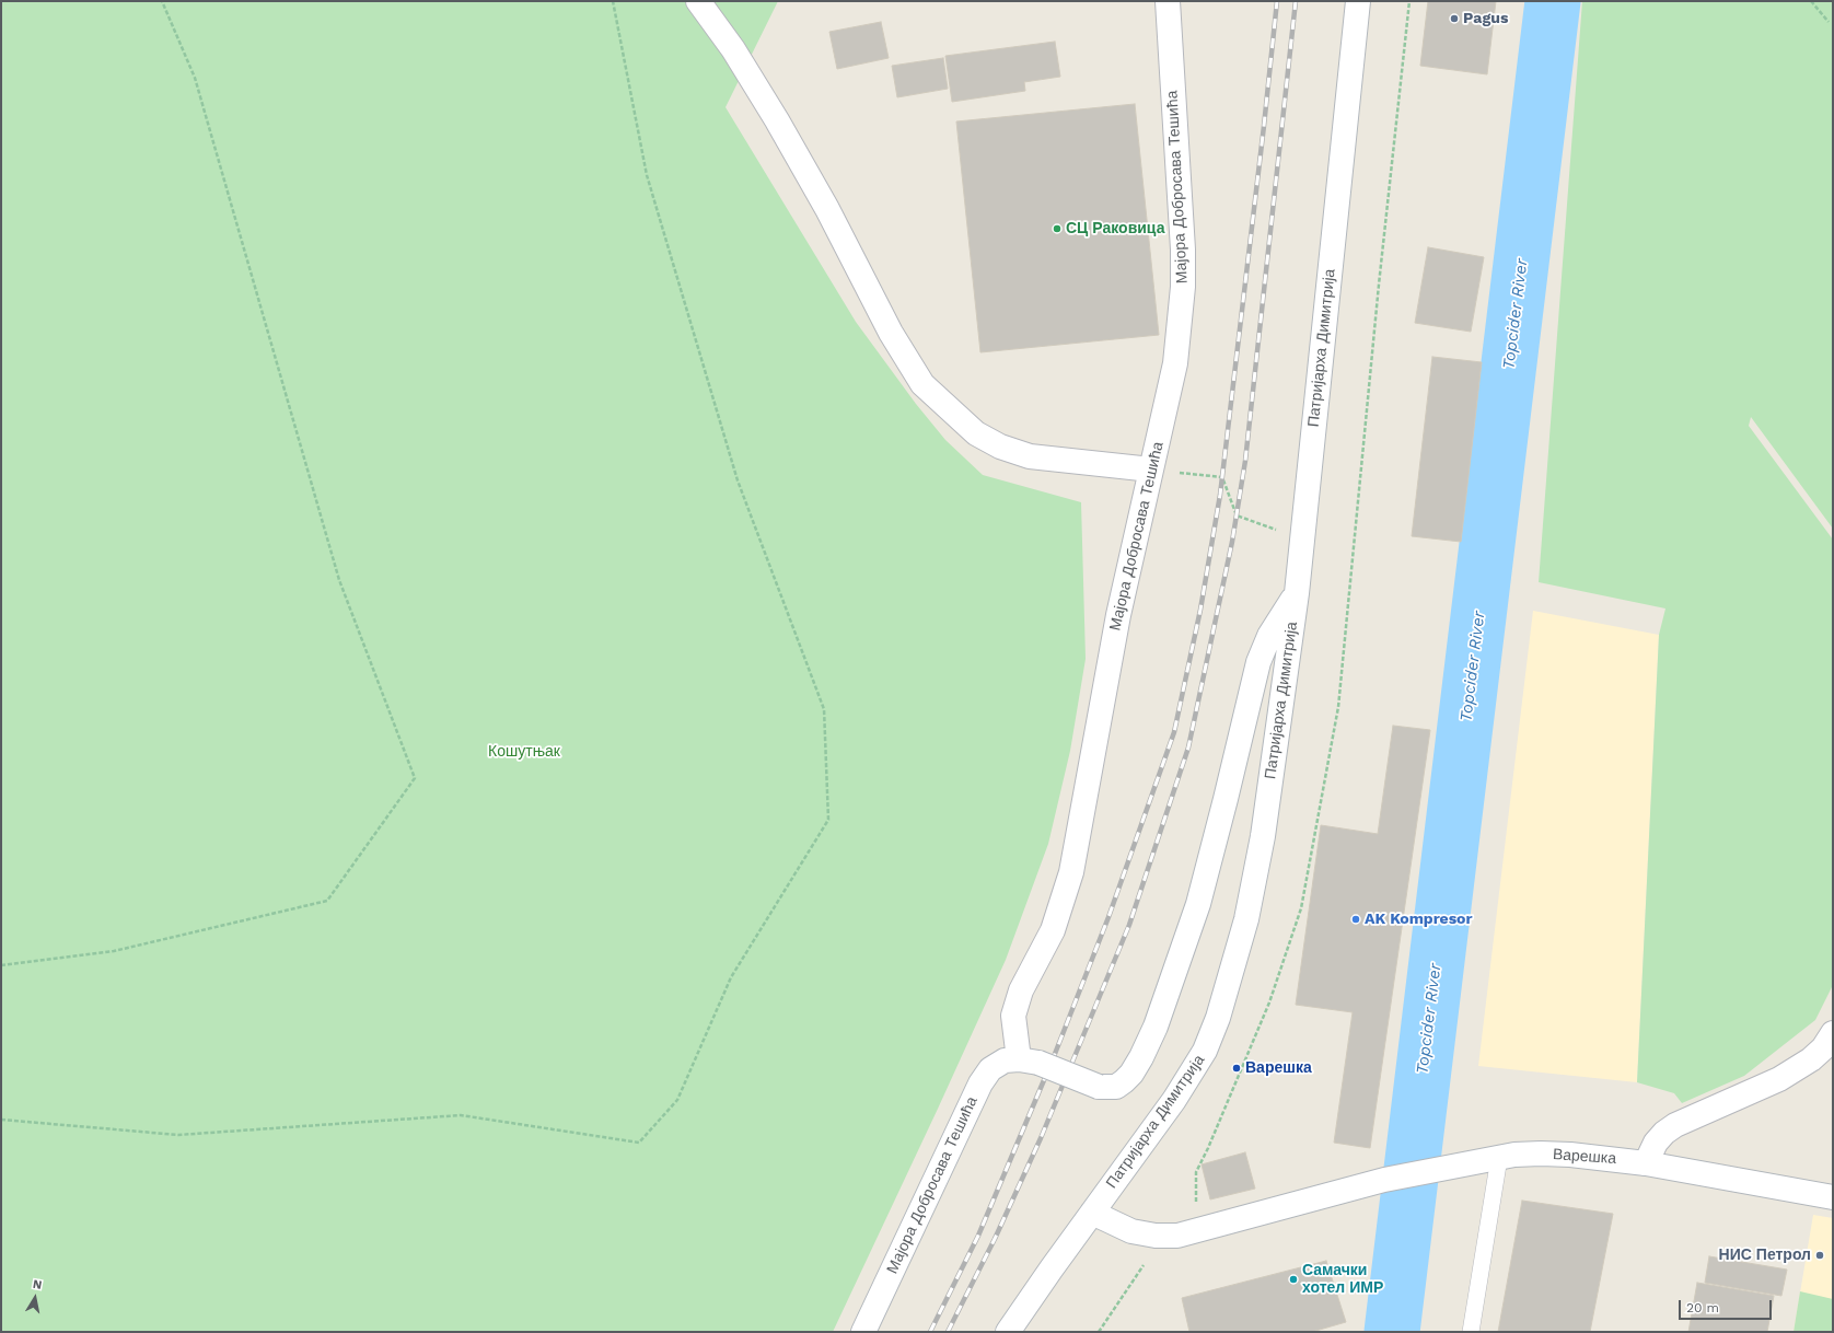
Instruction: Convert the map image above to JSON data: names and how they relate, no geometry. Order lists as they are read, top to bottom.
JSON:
{
  "streets": {
    "street": ["Мајора Добросава Тешића", "Патријарха Димитрија", "Варешка"]
  },
  "crossings": [
    ["Патријарха Димитрија", "Варешка"]
  ],
  "water": ["Topcider River"],
  "parks": ["Кошутњак"],
  "places": [
    "Pagus",
    "СЦ Раковица",
    "AK Kompresor",
    "Варешка",
    "НИС Петрол",
    "Самачки хотел ИМР"
  ],
  "scale_bar": "20 m",
  "north": "top"
}
